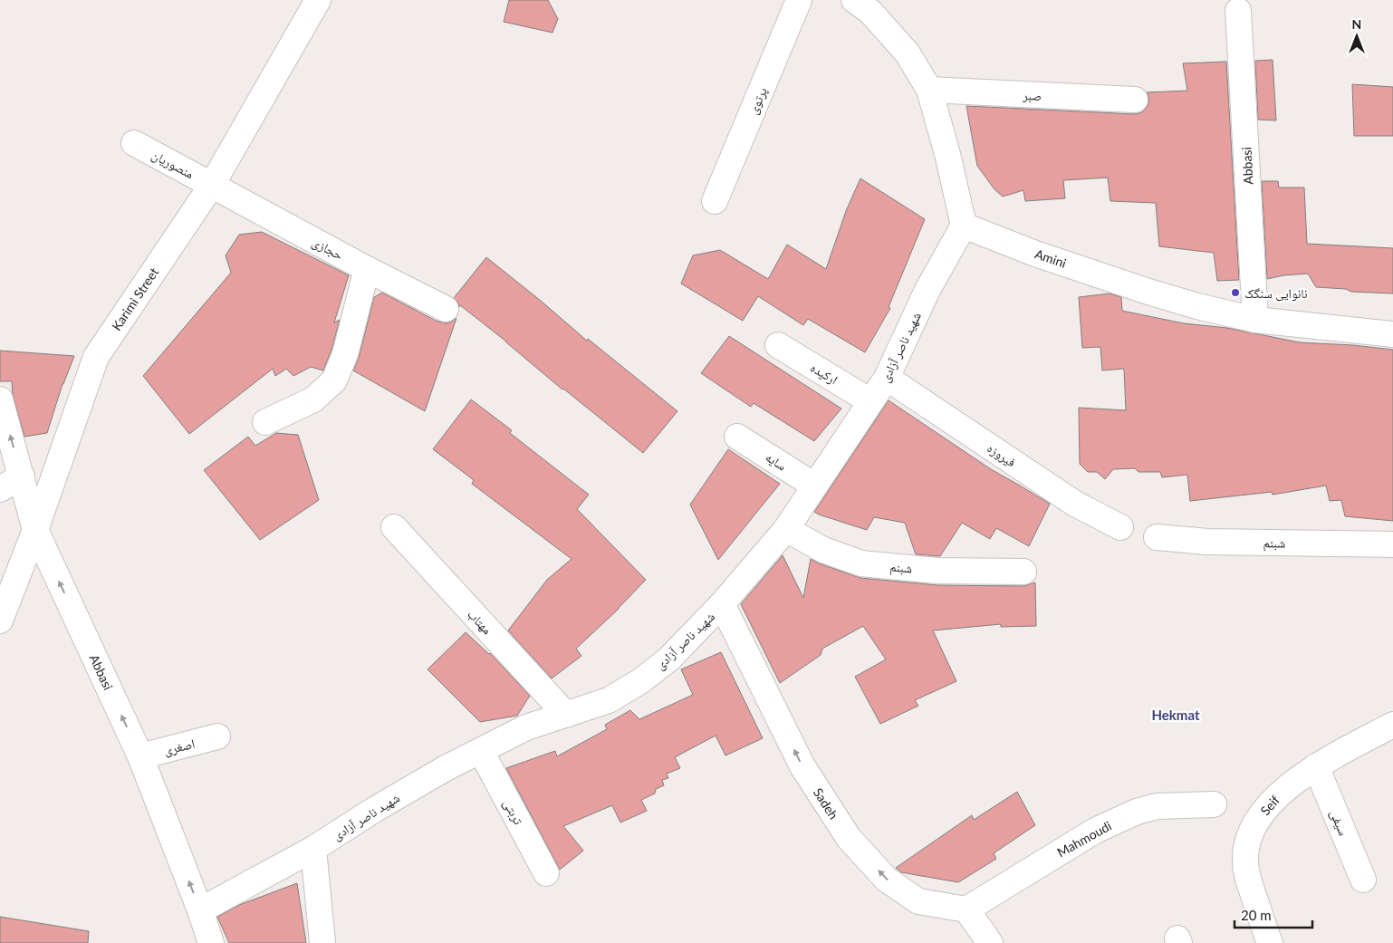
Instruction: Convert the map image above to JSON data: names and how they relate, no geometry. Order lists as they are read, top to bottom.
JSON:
{
  "streets": {
    "street": [
      "صبر",
      "پرتوی",
      "منصوریان",
      "Abbasi",
      "حجازی",
      "Amini",
      "Karimi Street",
      "شهید ناصر آزادی",
      "ارکیده",
      "فیروزه",
      "سایه",
      "شبنم",
      "مهتاب",
      "اصغری",
      "Sadeh",
      "Seif",
      "تربتی",
      "سیفی",
      "Mahmoudi"
    ]
  },
  "crossings": [
    ["منصوریان", "حجازی"],
    ["منصوریان", "Karimi Street"],
    ["Abbasi", "Amini"],
    ["Abbasi", "Karimi Street"],
    ["Abbasi", "شهید ناصر آزادی"],
    ["Abbasi", "اصغری"],
    ["حجازی", "Karimi Street"],
    ["Amini", "شهید ناصر آزادی"],
    ["شهید ناصر آزادی", "ارکیده"],
    ["شهید ناصر آزادی", "فیروزه"],
    ["شهید ناصر آزادی", "سایه"],
    ["شهید ناصر آزادی", "شبنم"],
    ["شهید ناصر آزادی", "مهتاب"],
    ["شهید ناصر آزادی", "Sadeh"],
    ["شهید ناصر آزادی", "تربتی"],
    ["Sadeh", "Mahmoudi"],
    ["Seif", "سیفی"]
  ],
  "one_way": ["Abbasi", "Sadeh"],
  "districts": ["Hekmat"],
  "places": ["نانوایی سنگک"],
  "scale_bar": "20 m",
  "north": "top"
}
